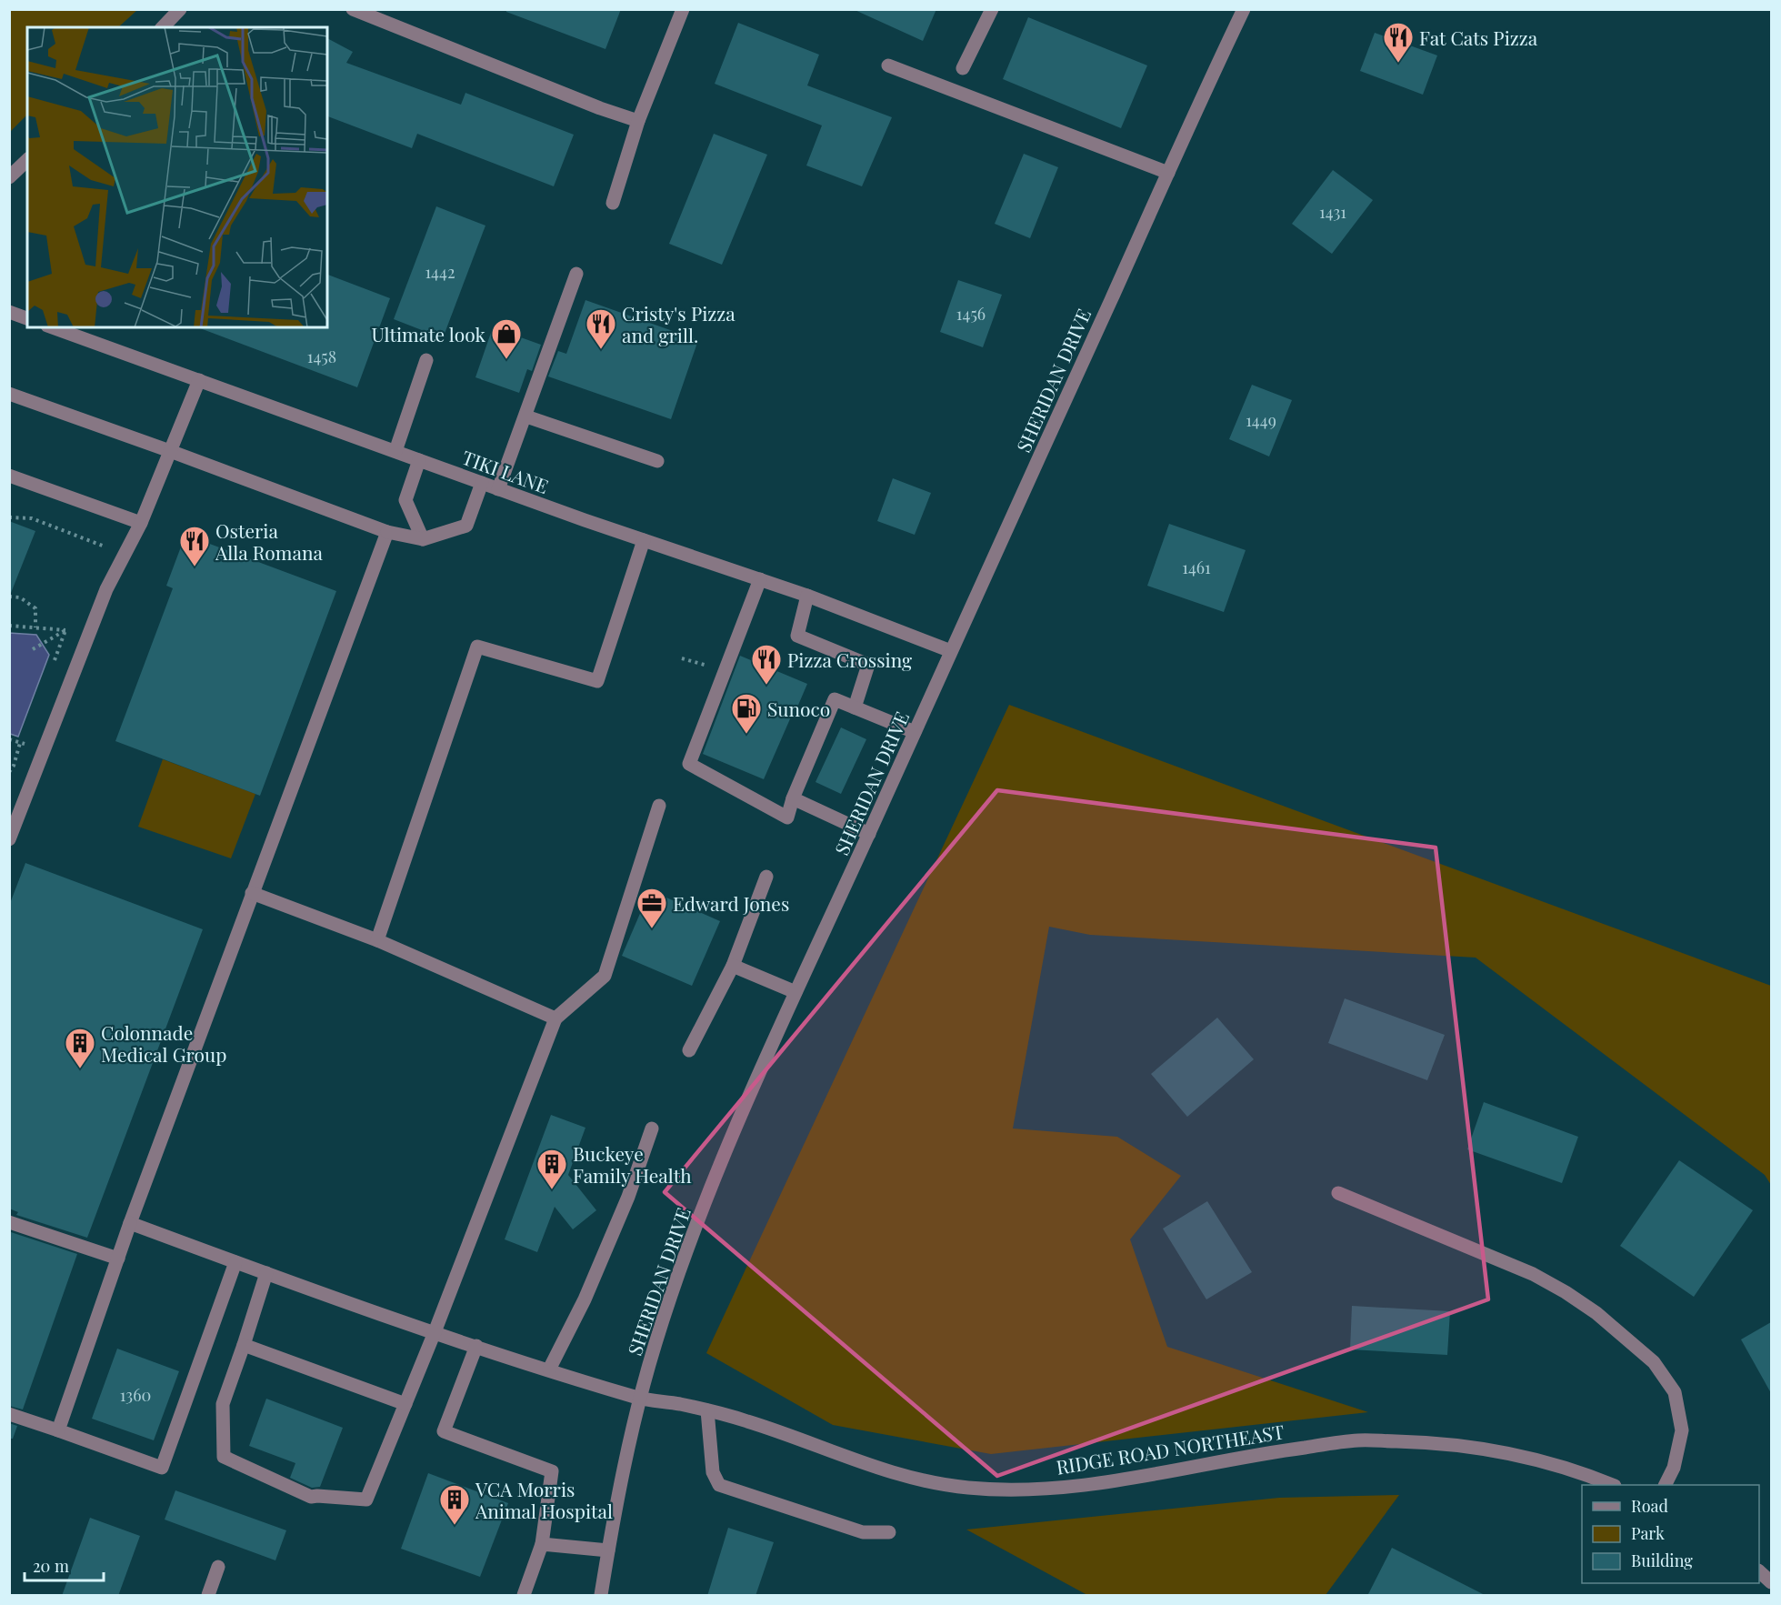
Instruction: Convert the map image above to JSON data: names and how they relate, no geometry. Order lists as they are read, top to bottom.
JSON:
{
  "streets": {
    "street": ["SHERIDAN DRIVE", "TIKI LANE", "RIDGE ROAD NORTHEAST"]
  },
  "crossings": [
    ["SHERIDAN DRIVE", "TIKI LANE"],
    ["SHERIDAN DRIVE", "RIDGE ROAD NORTHEAST"]
  ],
  "places": {
    "restaurant": [
      "Fat Cats Pizza",
      "Cristy's Pizza and grill.",
      "Osteria Alla Romana",
      "Pizza Crossing"
    ],
    "shop": ["Ultimate look"],
    "fuel station": ["Sunoco"],
    "office": ["Edward Jones"],
    "building": ["Colonnade Medical Group", "Buckeye Family Health", "VCA Morris Animal Hospital"]
  },
  "house_numbers": [
    "1431",
    "1442",
    "1456",
    "1458",
    "1449",
    "1461",
    "1360"
  ],
  "legend": ["Road", "Park", "Building"],
  "scale_bar": "20 m"
}
